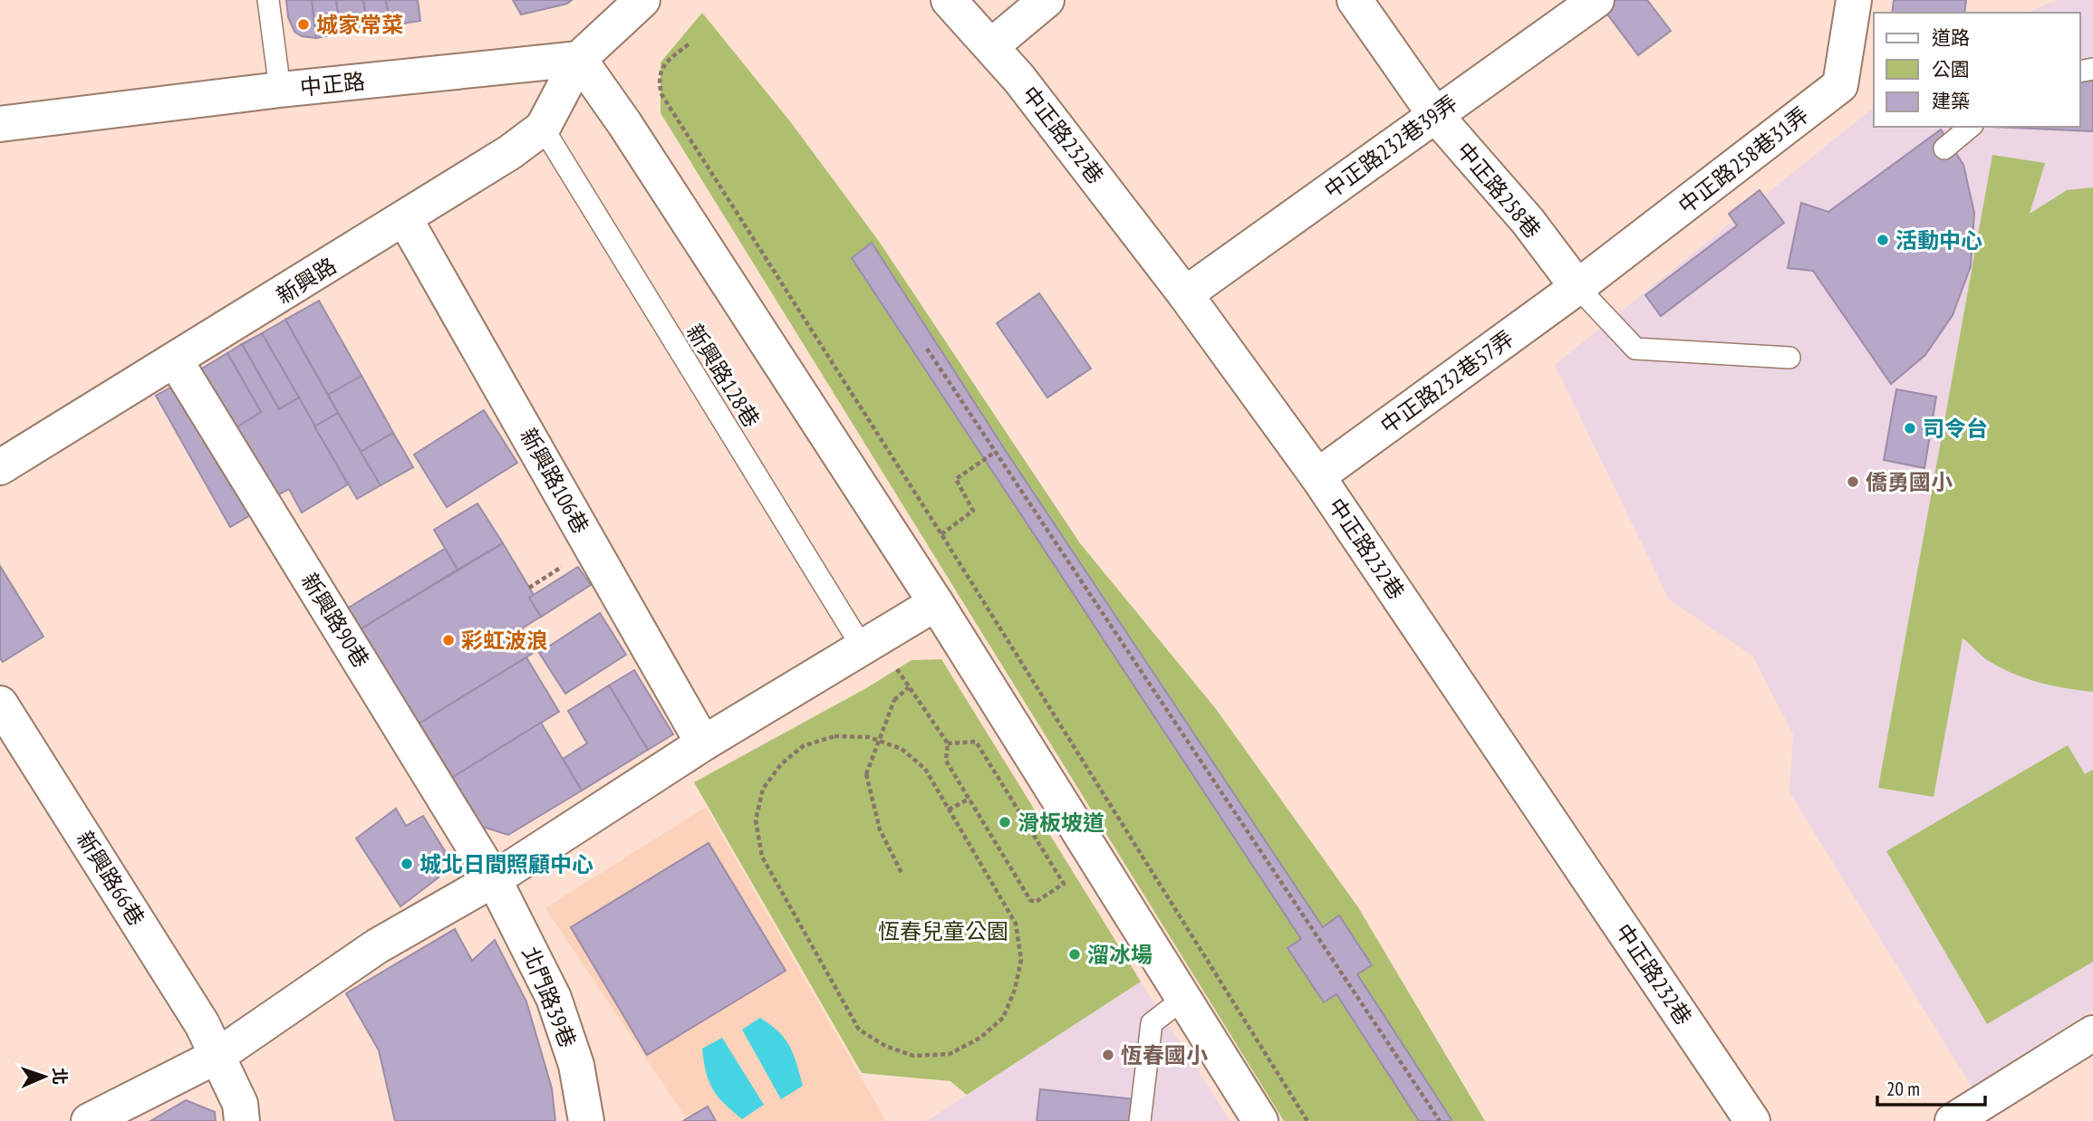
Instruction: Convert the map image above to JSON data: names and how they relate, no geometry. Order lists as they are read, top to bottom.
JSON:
{
  "streets": {
    "street": [
      "中正路",
      "中正路232巷",
      "中正路232巷39弄",
      "中正路258巷31弄",
      "中正路258巷",
      "新興路",
      "中正路232巷57弄",
      "新興路106巷",
      "新興路90巷",
      "新興路66巷",
      "北門路39巷"
    ],
    "lane": ["新興路128巷"]
  },
  "crossings": [
    ["中正路", "新興路"],
    ["中正路232巷", "中正路232巷39弄"],
    ["中正路232巷", "中正路232巷57弄"],
    ["中正路232巷39弄", "中正路258巷"],
    ["中正路258巷31弄", "中正路258巷"],
    ["中正路258巷31弄", "中正路232巷57弄"],
    ["中正路258巷", "中正路232巷57弄"],
    ["新興路", "新興路128巷"],
    ["新興路", "新興路106巷"],
    ["新興路", "新興路90巷"],
    ["新興路90巷", "北門路39巷"]
  ],
  "parks": ["恆春兒童公園"],
  "places": [
    "城家常菜",
    "活動中心",
    "司令台",
    "僑勇國小",
    "彩虹波浪",
    "滑板坡道",
    "城北日間照顧中心",
    "溜冰場",
    "恆春國小"
  ],
  "legend": ["道路", "公園", "建築"],
  "scale_bar": "20 m",
  "north": "right"
}
